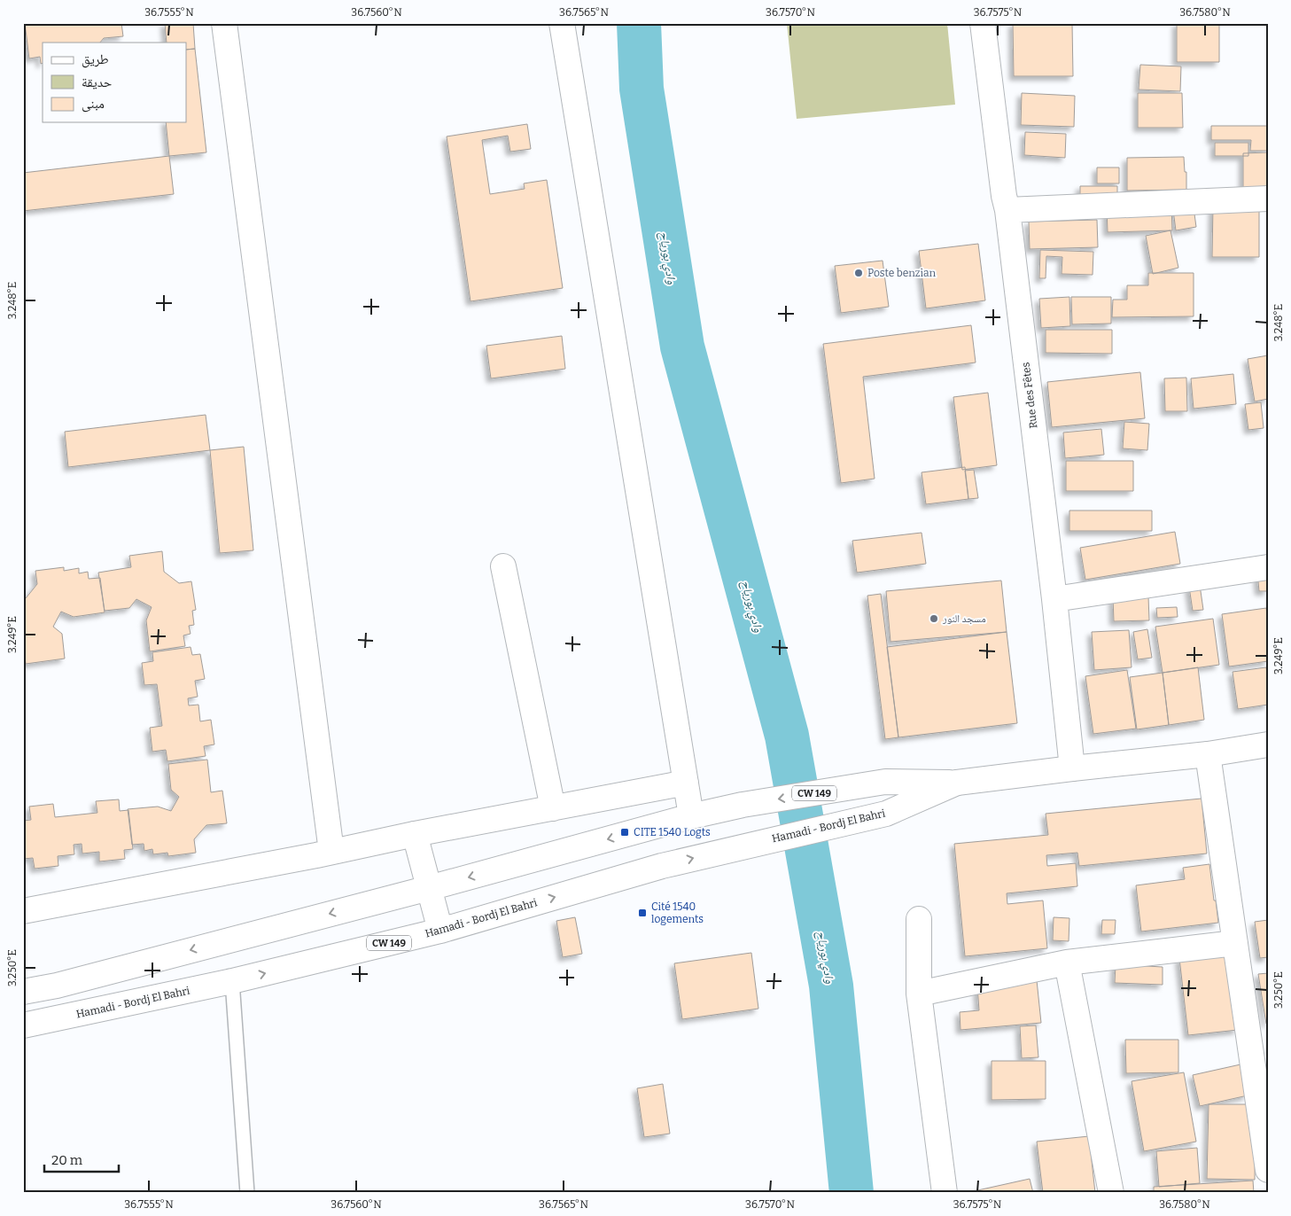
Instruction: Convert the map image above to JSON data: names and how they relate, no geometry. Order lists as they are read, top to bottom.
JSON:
{
  "streets": {
    "main road": ["Rue des Fêtes", "CW 149", "Hamadi - Bordj El Bahri"]
  },
  "crossings": [
    ["Rue des Fêtes", "CW 149"],
    ["CW 149", "Hamadi - Bordj El Bahri"]
  ],
  "water": ["وادي بورياح"],
  "places": {
    "other": ["Poste benzian", "مسجد النور"],
    "transit": ["CITE 1540 Logts", "Cité 1540 logements"]
  },
  "legend": ["طريق", "حديقة", "مبنى"],
  "scale_bar": "20 m",
  "coordinates": [
    "36.7555°N",
    "36.7560°N",
    "36.7565°N",
    "36.7570°N",
    "36.7575°N",
    "36.7580°N",
    "3.248°E",
    "3.249°E",
    "3.250°E"
  ]
}
